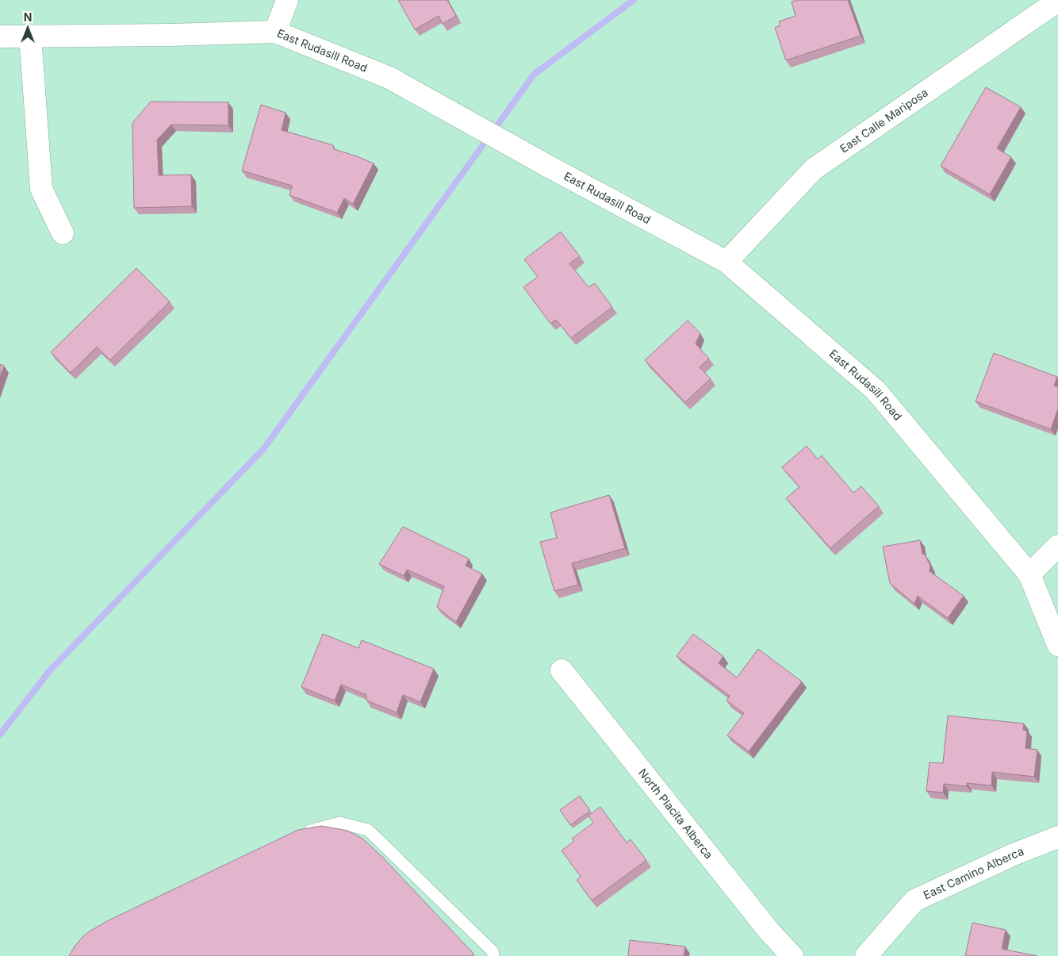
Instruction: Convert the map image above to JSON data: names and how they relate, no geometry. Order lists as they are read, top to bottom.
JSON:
{
  "streets": {
    "street": [
      "East Rudasill Road",
      "East Calle Mariposa",
      "North Placita Alberca",
      "East Camino Alberca"
    ]
  },
  "crossings": [
    ["East Rudasill Road", "East Calle Mariposa"]
  ],
  "north": "top"
}
